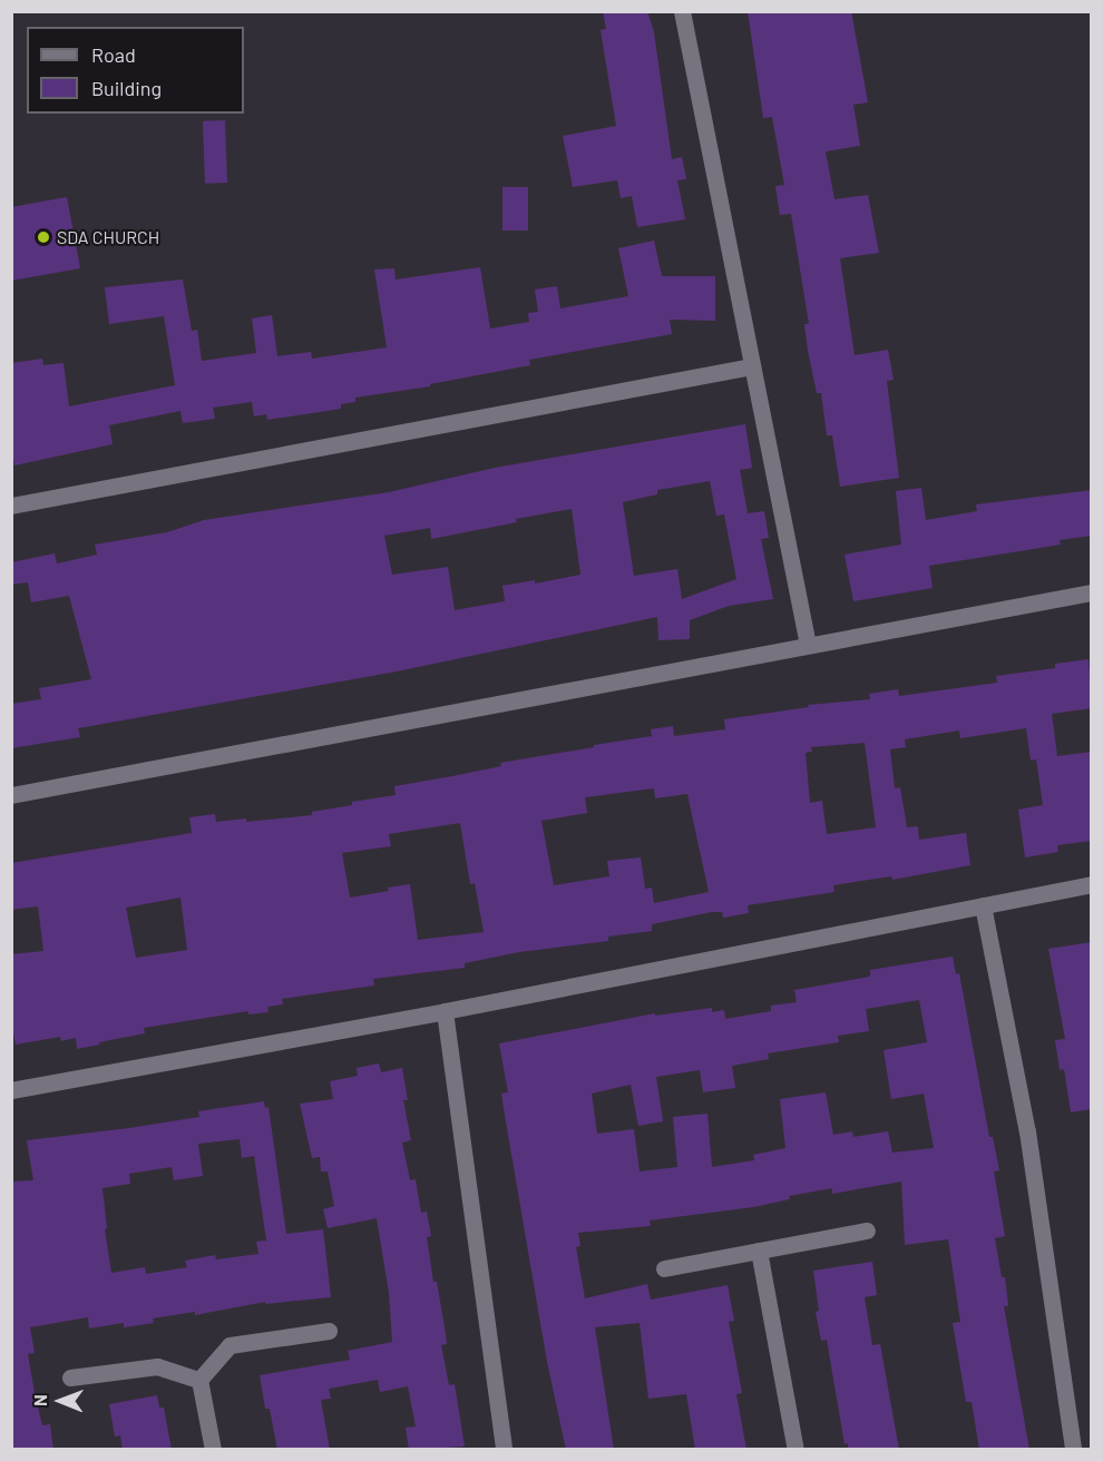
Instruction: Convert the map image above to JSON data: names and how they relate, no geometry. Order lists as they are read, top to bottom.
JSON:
{
  "places": ["SDA CHURCH"],
  "legend": ["Road", "Building"],
  "north": "left"
}
